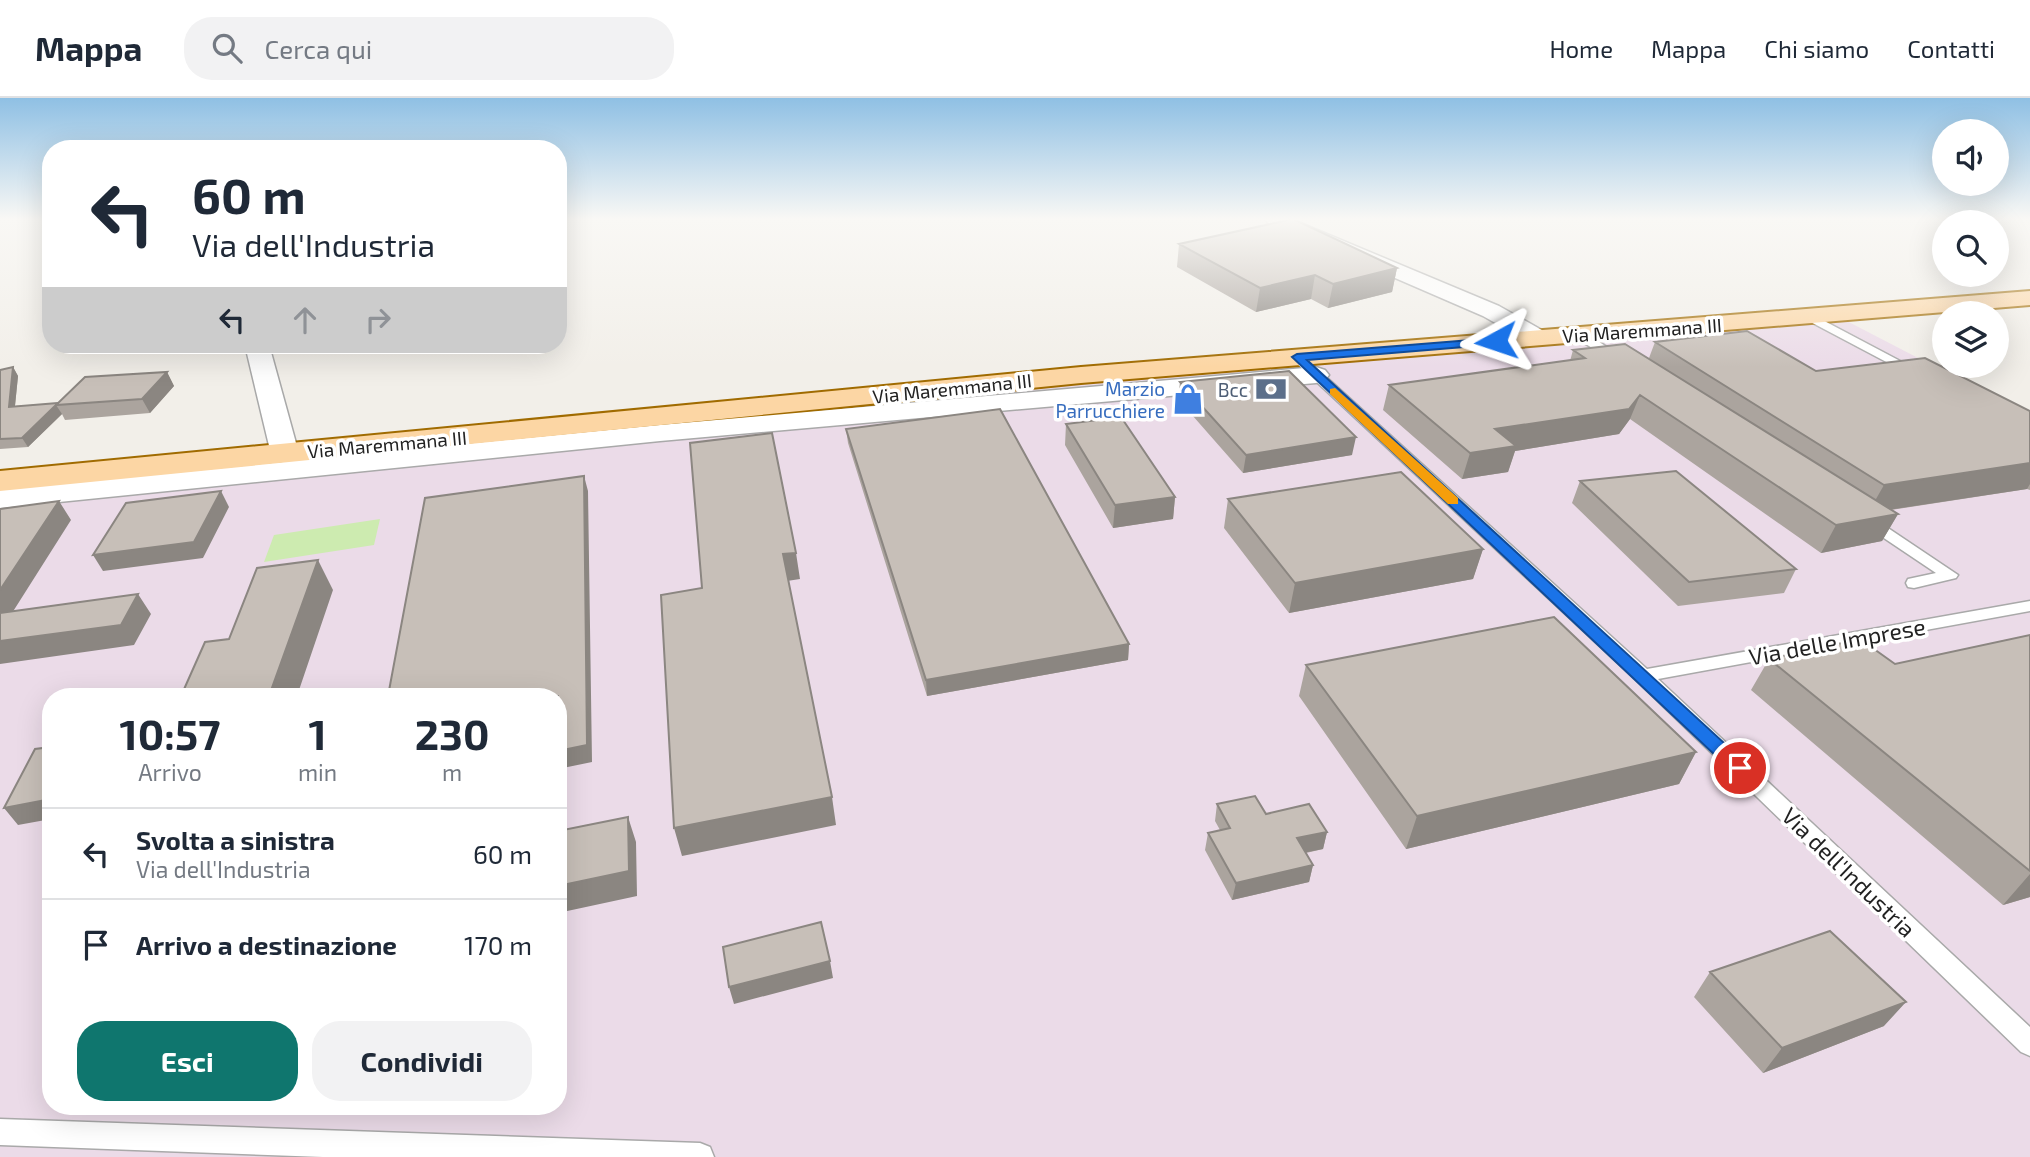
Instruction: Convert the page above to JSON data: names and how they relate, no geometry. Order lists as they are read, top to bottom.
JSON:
{
  "streets": {
    "main road": ["Via Maremmana III"],
    "lane": ["Via delle Imprese", "Via dell'Industria"]
  },
  "crossings": [
    ["Via Maremmana III", "Via dell'Industria"],
    ["Via delle Imprese", "Via dell'Industria"]
  ],
  "places": {
    "bank": ["Bcc"],
    "shop": ["Marzio Parrucchiere"]
  },
  "page": {
    "header": "Mappa",
    "search": "Cerca qui",
    "nav": [
      "Home",
      "Mappa",
      "Chi siamo",
      "Contatti"
    ],
    "turn": ["60 m", "Via dell'Industria"],
    "eta": [
      "10:57",
      "Arrivo",
      "1",
      "min",
      "230",
      "m"
    ],
    "list": [
      {
        "name": "Svolta a sinistra",
        "note": "Via dell'Industria",
        "value": "60 m"
      },
      {
        "name": "Arrivo a destinazione",
        "value": "170 m"
      }
    ],
    "buttons": ["Esci", "Condividi"]
  }
}
